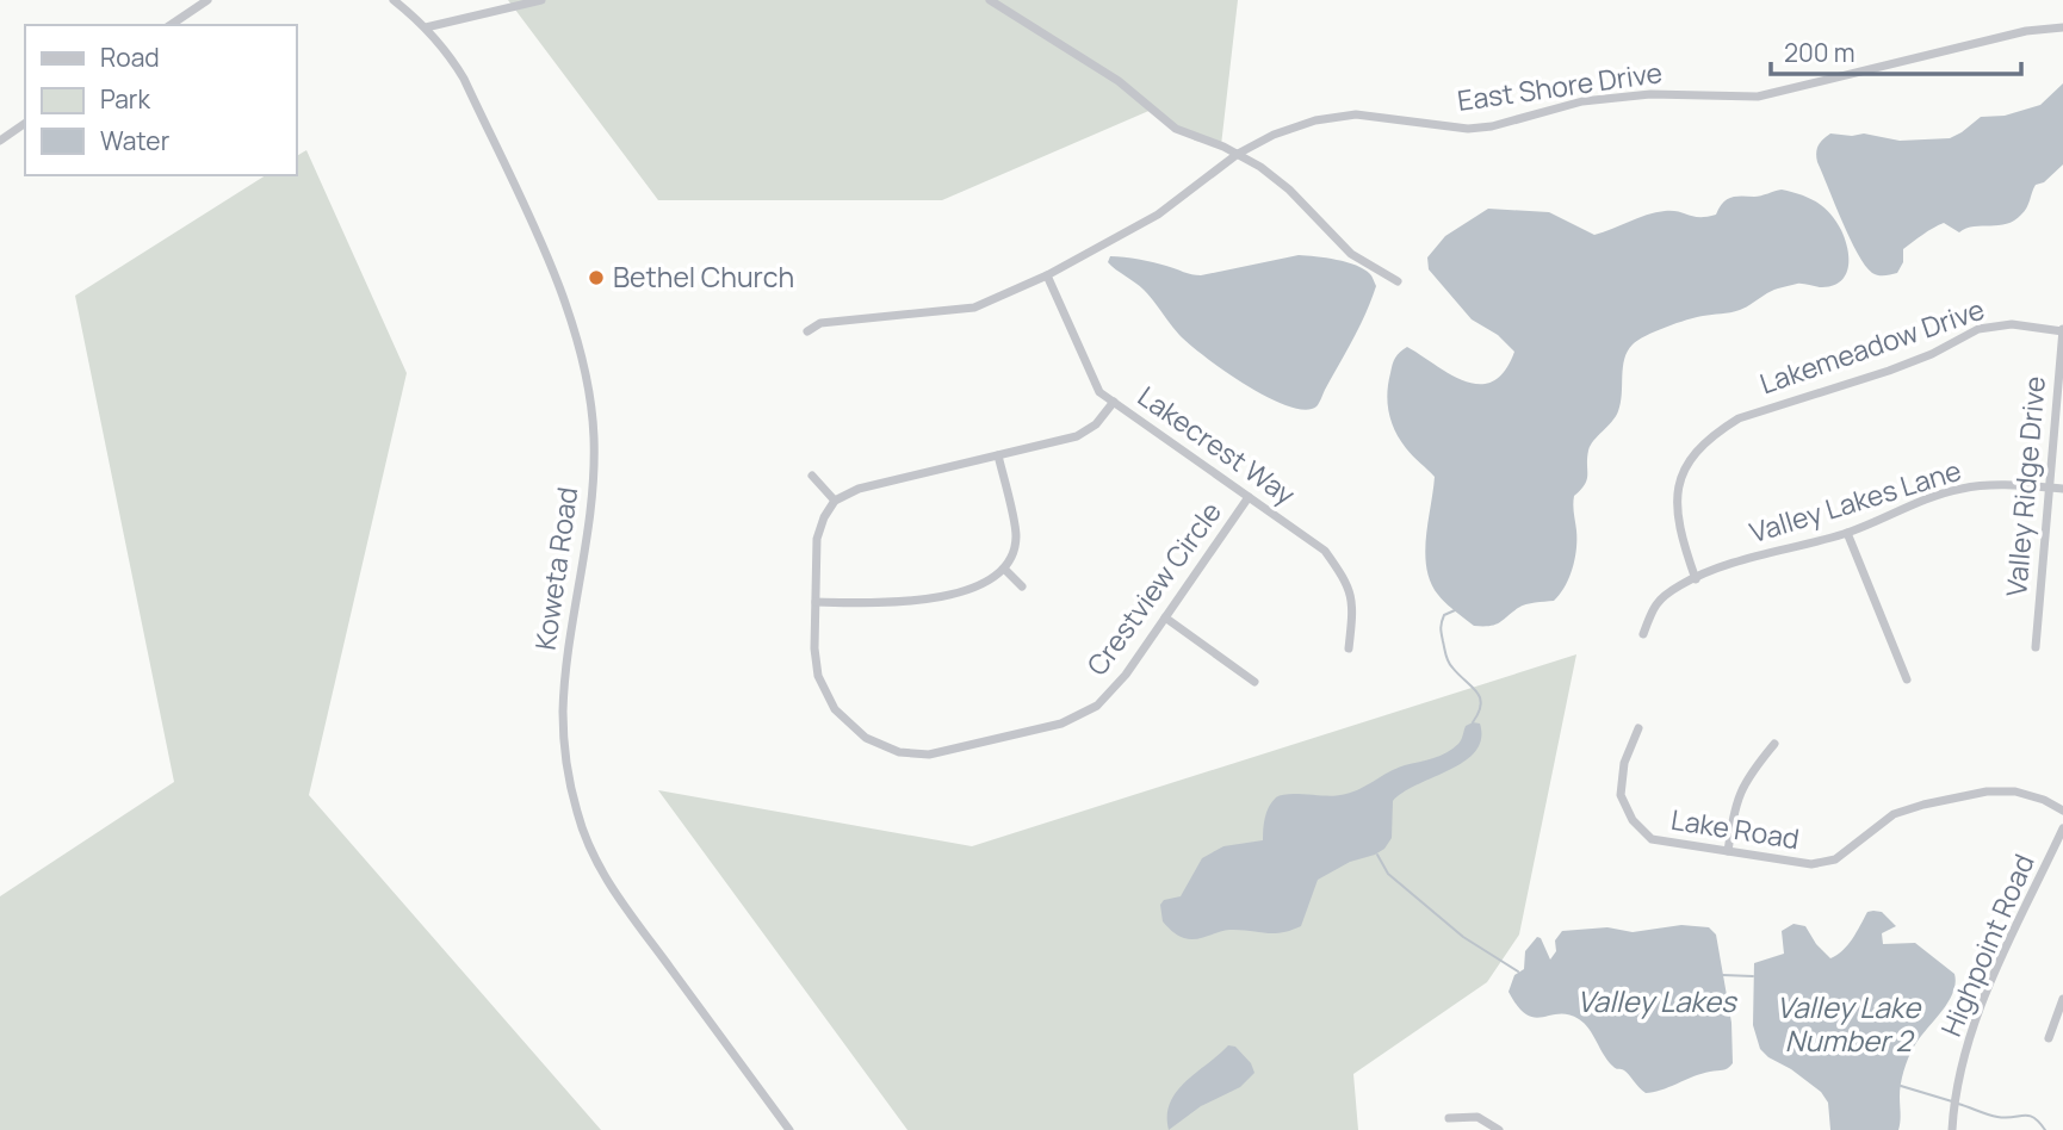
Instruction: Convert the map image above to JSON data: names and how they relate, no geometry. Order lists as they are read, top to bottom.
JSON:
{
  "streets": {
    "street": [
      "East Shore Drive",
      "Lakemeadow Drive",
      "Lakecrest Way",
      "Valley Ridge Drive",
      "Valley Lakes Lane",
      "Koweta Road",
      "Crestview Circle",
      "Lake Road",
      "Highpoint Road"
    ]
  },
  "crossings": [
    ["East Shore Drive", "Lakecrest Way"],
    ["Lakemeadow Drive", "Valley Ridge Drive"],
    ["Lakemeadow Drive", "Valley Lakes Lane"],
    ["Lakecrest Way", "Crestview Circle"],
    ["Valley Ridge Drive", "Valley Lakes Lane"]
  ],
  "water": ["Valley Lakes", "Valley Lake Number 2"],
  "places": ["Bethel Church"],
  "legend": ["Road", "Park", "Water"],
  "scale_bar": "200 m"
}
